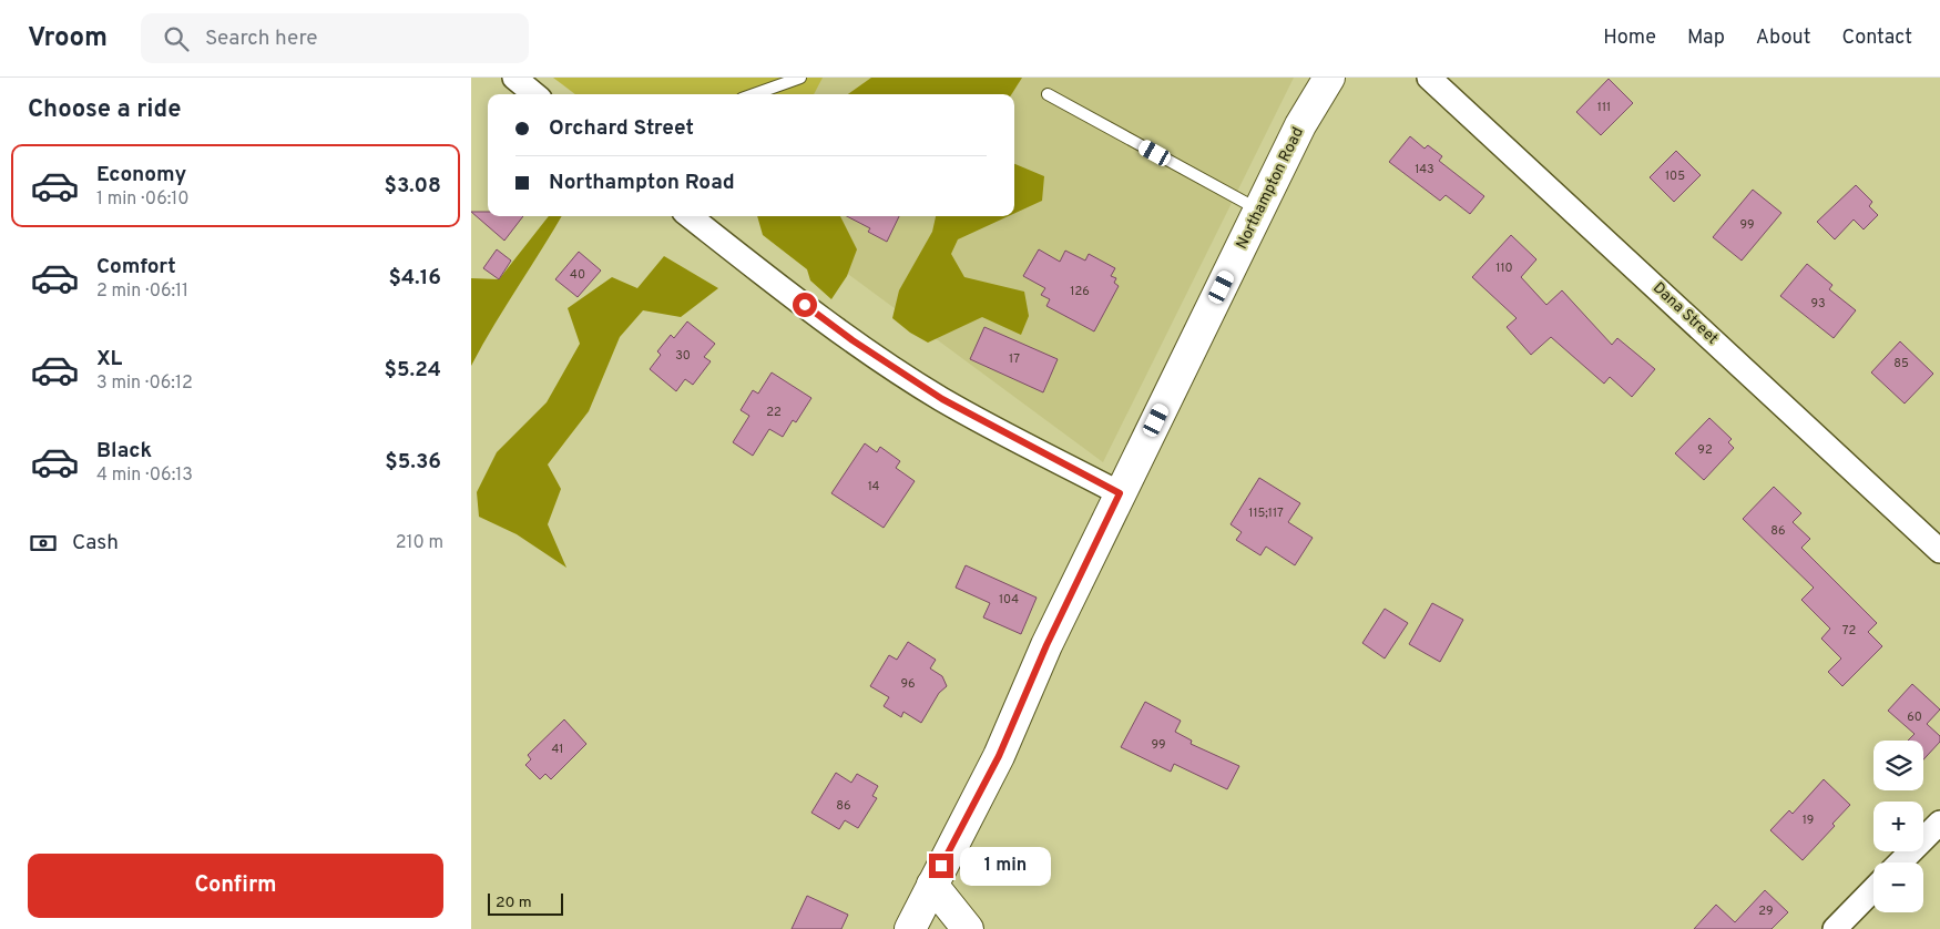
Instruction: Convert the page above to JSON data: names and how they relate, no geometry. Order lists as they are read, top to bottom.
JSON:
{
  "streets": {
    "main road": ["Northampton Road"],
    "street": ["Dana Street"]
  },
  "house_numbers": [
    "111",
    "143",
    "105",
    "99",
    "110",
    "40",
    "126",
    "93",
    "30",
    "17",
    "85",
    "22",
    "92",
    "14",
    "115;117",
    "86",
    "104",
    "72",
    "96",
    "60",
    "99",
    "41",
    "86",
    "19",
    "29"
  ],
  "scale_bar": "20 m",
  "page": {
    "header": "Vroom",
    "search": "Search here",
    "nav": [
      "Home",
      "Map",
      "About",
      "Contact"
    ],
    "heading": "Choose a ride",
    "banner": ["Orchard Street", "Northampton Road"],
    "list": [
      {
        "name": "Economy",
        "note": "1 min · 06:10",
        "value": "$3.08"
      },
      {
        "name": "Comfort",
        "note": "2 min · 06:11",
        "value": "$4.16"
      },
      {
        "name": "XL",
        "note": "3 min · 06:12",
        "value": "$5.24"
      },
      {
        "name": "Black",
        "note": "4 min · 06:13",
        "value": "$5.36"
      }
    ],
    "pay": ["Cash", "210 m"],
    "map_buttons": ["+", "−"],
    "buttons": "Confirm",
    "bubble": "1 min",
    "scale": "20 m"
  }
}
